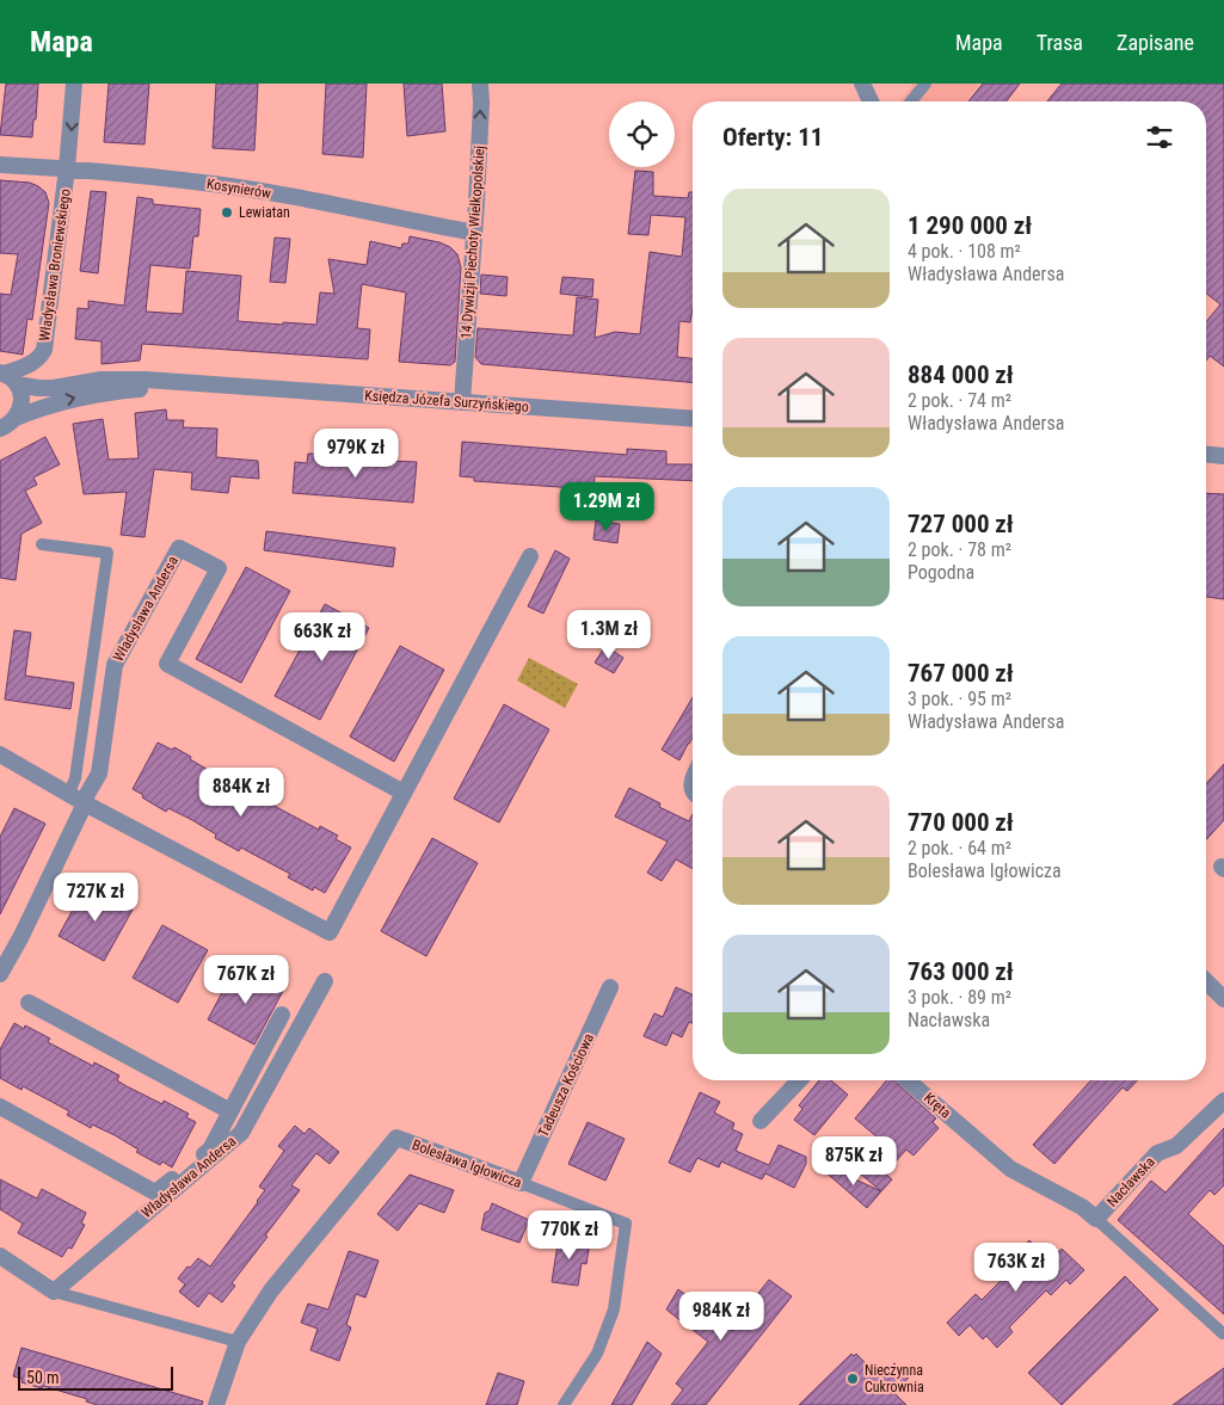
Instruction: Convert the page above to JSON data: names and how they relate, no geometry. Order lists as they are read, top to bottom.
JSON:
{
  "streets": {
    "street": [
      "Kosynierów",
      "14 Dywizji Piechoty Wielkopolskiej",
      "Władysława Broniewskiego",
      "Księdza Józefa Surzyńskiego",
      "Władysława Andersa",
      "Tadeusza Kościowa",
      "Kręta",
      "Bolesława Igłowicza",
      "Nacławska"
    ]
  },
  "crossings": [
    ["Kosynierów", "14 Dywizji Piechoty Wielkopolskiej"],
    ["Kosynierów", "Władysława Broniewskiego"],
    ["14 Dywizji Piechoty Wielkopolskiej", "Księdza Józefa Surzyńskiego"],
    ["Tadeusza Kościowa", "Bolesława Igłowicza"],
    ["Kręta", "Nacławska"]
  ],
  "one_way": ["14 Dywizji Piechoty Wielkopolskiej"],
  "places": ["Lewiatan", "Nieczynna Cukrownia"],
  "scale_bar": "50 m",
  "page": {
    "header": "Mapa",
    "nav": ["Mapa", "Trasa", "Zapisane"],
    "heading": "Oferty: 11",
    "list": [
      {
        "name": "1 290 000 zł",
        "note": "4 pok. · 108 m² · Władysława Andersa"
      },
      {
        "name": "884 000 zł",
        "note": "2 pok. · 74 m² · Władysława Andersa"
      },
      {
        "name": "727 000 zł",
        "note": "2 pok. · 78 m² · Pogodna"
      },
      {
        "name": "767 000 zł",
        "note": "3 pok. · 95 m² · Władysława Andersa"
      },
      {
        "name": "770 000 zł",
        "note": "2 pok. · 64 m² · Bolesława Igłowicza"
      },
      {
        "name": "763 000 zł",
        "note": "3 pok. · 89 m² · Nacławska"
      }
    ],
    "price": [
      "979K zł",
      "1.29M zł",
      "1.3M zł",
      "663K zł",
      "884K zł",
      "727K zł",
      "767K zł",
      "875K zł",
      "770K zł",
      "763K zł",
      "984K zł"
    ],
    "scale": "50 m"
  }
}
